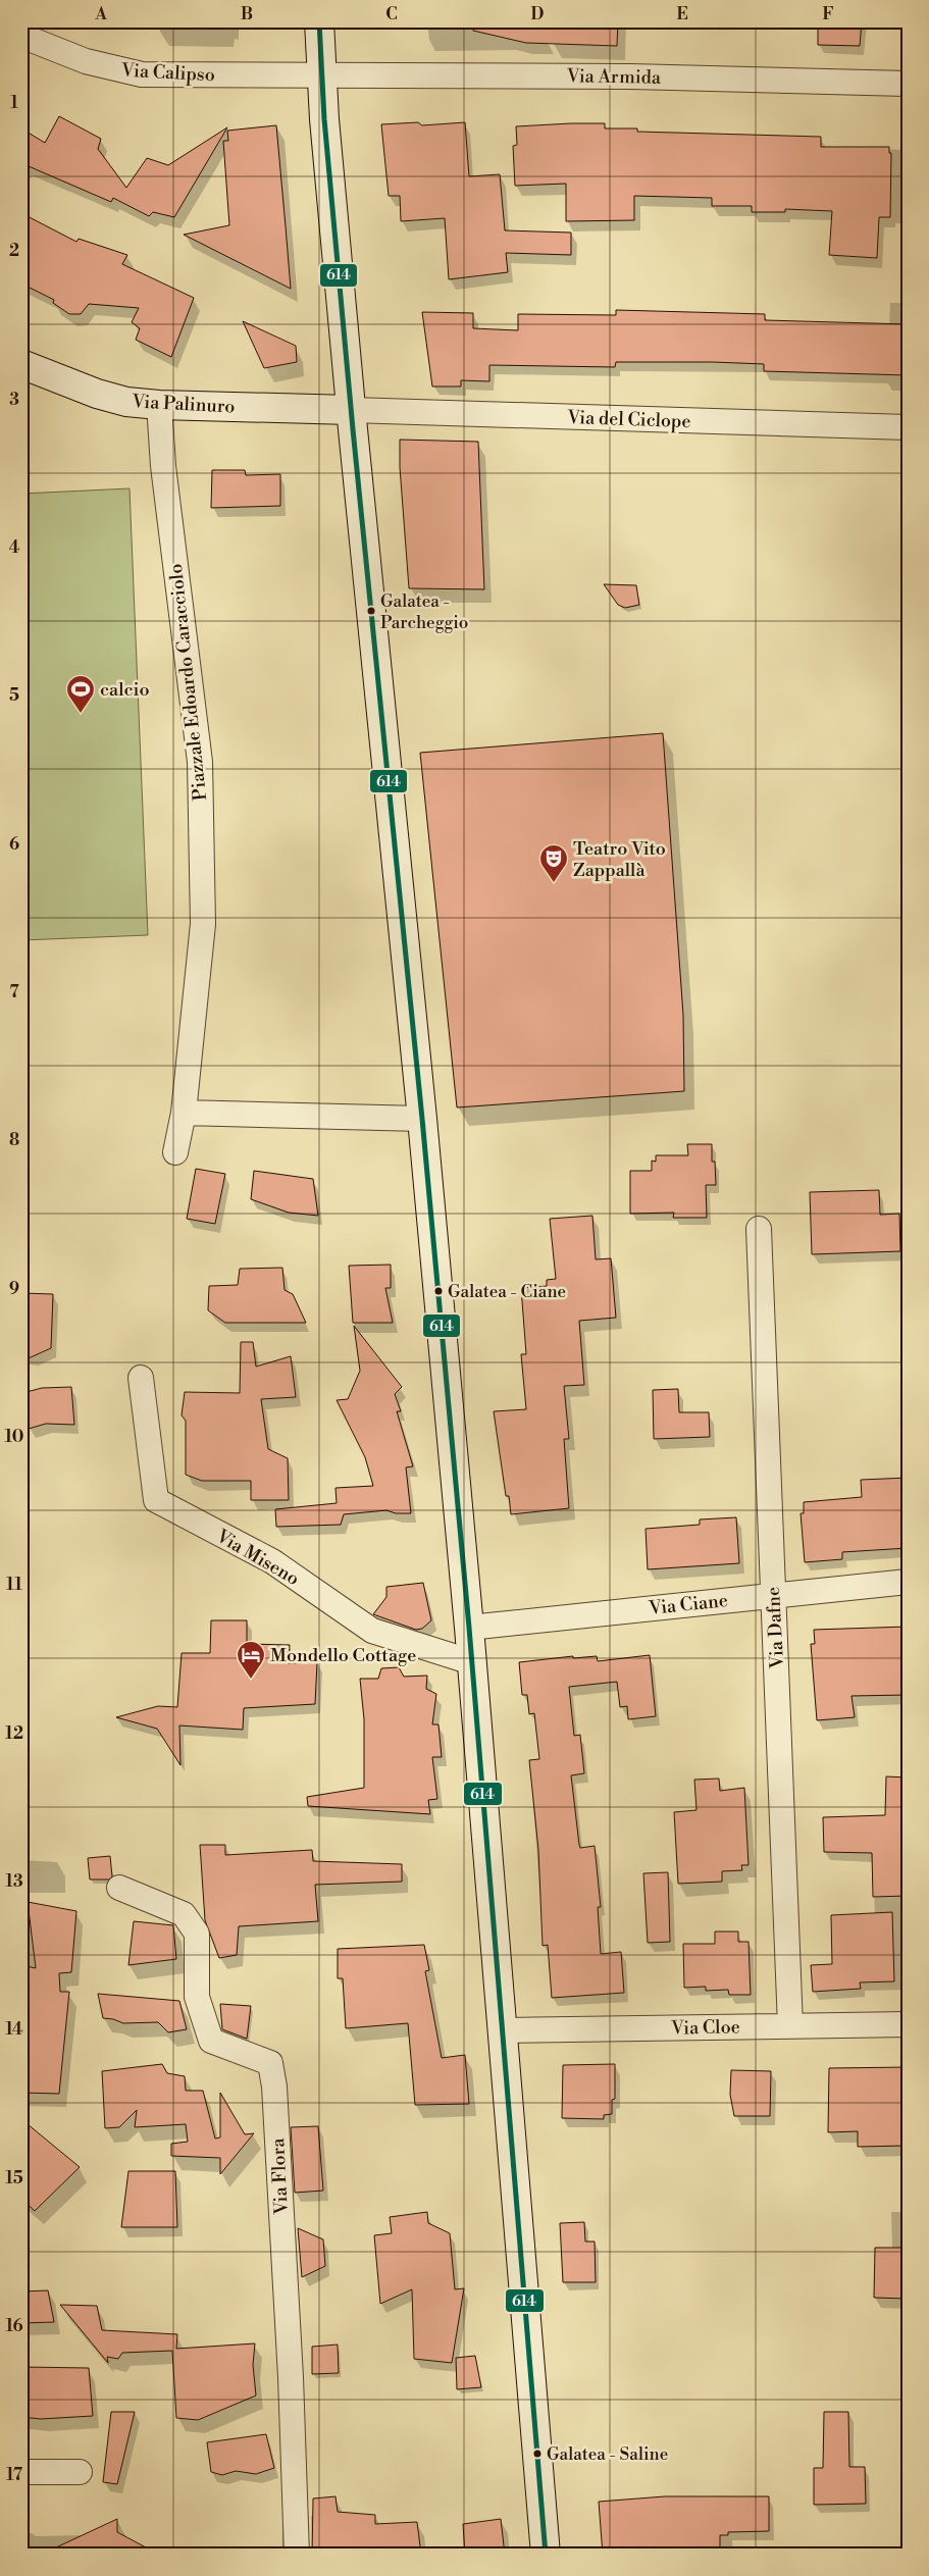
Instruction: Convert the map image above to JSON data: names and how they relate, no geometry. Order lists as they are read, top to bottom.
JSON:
{
  "streets": {
    "main road": ["Via Palinuro"],
    "street": [
      "Via Calipso",
      "Via Armida",
      "Via del Ciclope",
      "Piazzale Edoardo Caracciolo",
      "Via Miseno",
      "Via Ciane",
      "Via Dafne",
      "Via Cloe",
      "Via Flora"
    ]
  },
  "crossings": [
    ["Via Calipso", "Via Armida"],
    ["Via Palinuro", "Via del Ciclope"],
    ["Via Palinuro", "Piazzale Edoardo Caracciolo"],
    ["Via Ciane", "Via Dafne"],
    ["Via Dafne", "Via Cloe"]
  ],
  "places": {
    "other": ["Galatea - Parcheggio", "Galatea - Ciane", "Galatea - Saline"],
    "sports": ["calcio"],
    "theatre": ["Teatro Vito Zappallà"],
    "hotel": ["Mondello Cottage"]
  },
  "lines": ["transit line 614"],
  "grid": {
    "columns": [
      "A",
      "B",
      "C",
      "D",
      "E",
      "F"
    ],
    "rows": [
      "1",
      "2",
      "3",
      "4",
      "5",
      "6",
      "7",
      "8",
      "9",
      "10",
      "11",
      "12",
      "13",
      "14",
      "15",
      "16",
      "17"
    ]
  }
}
